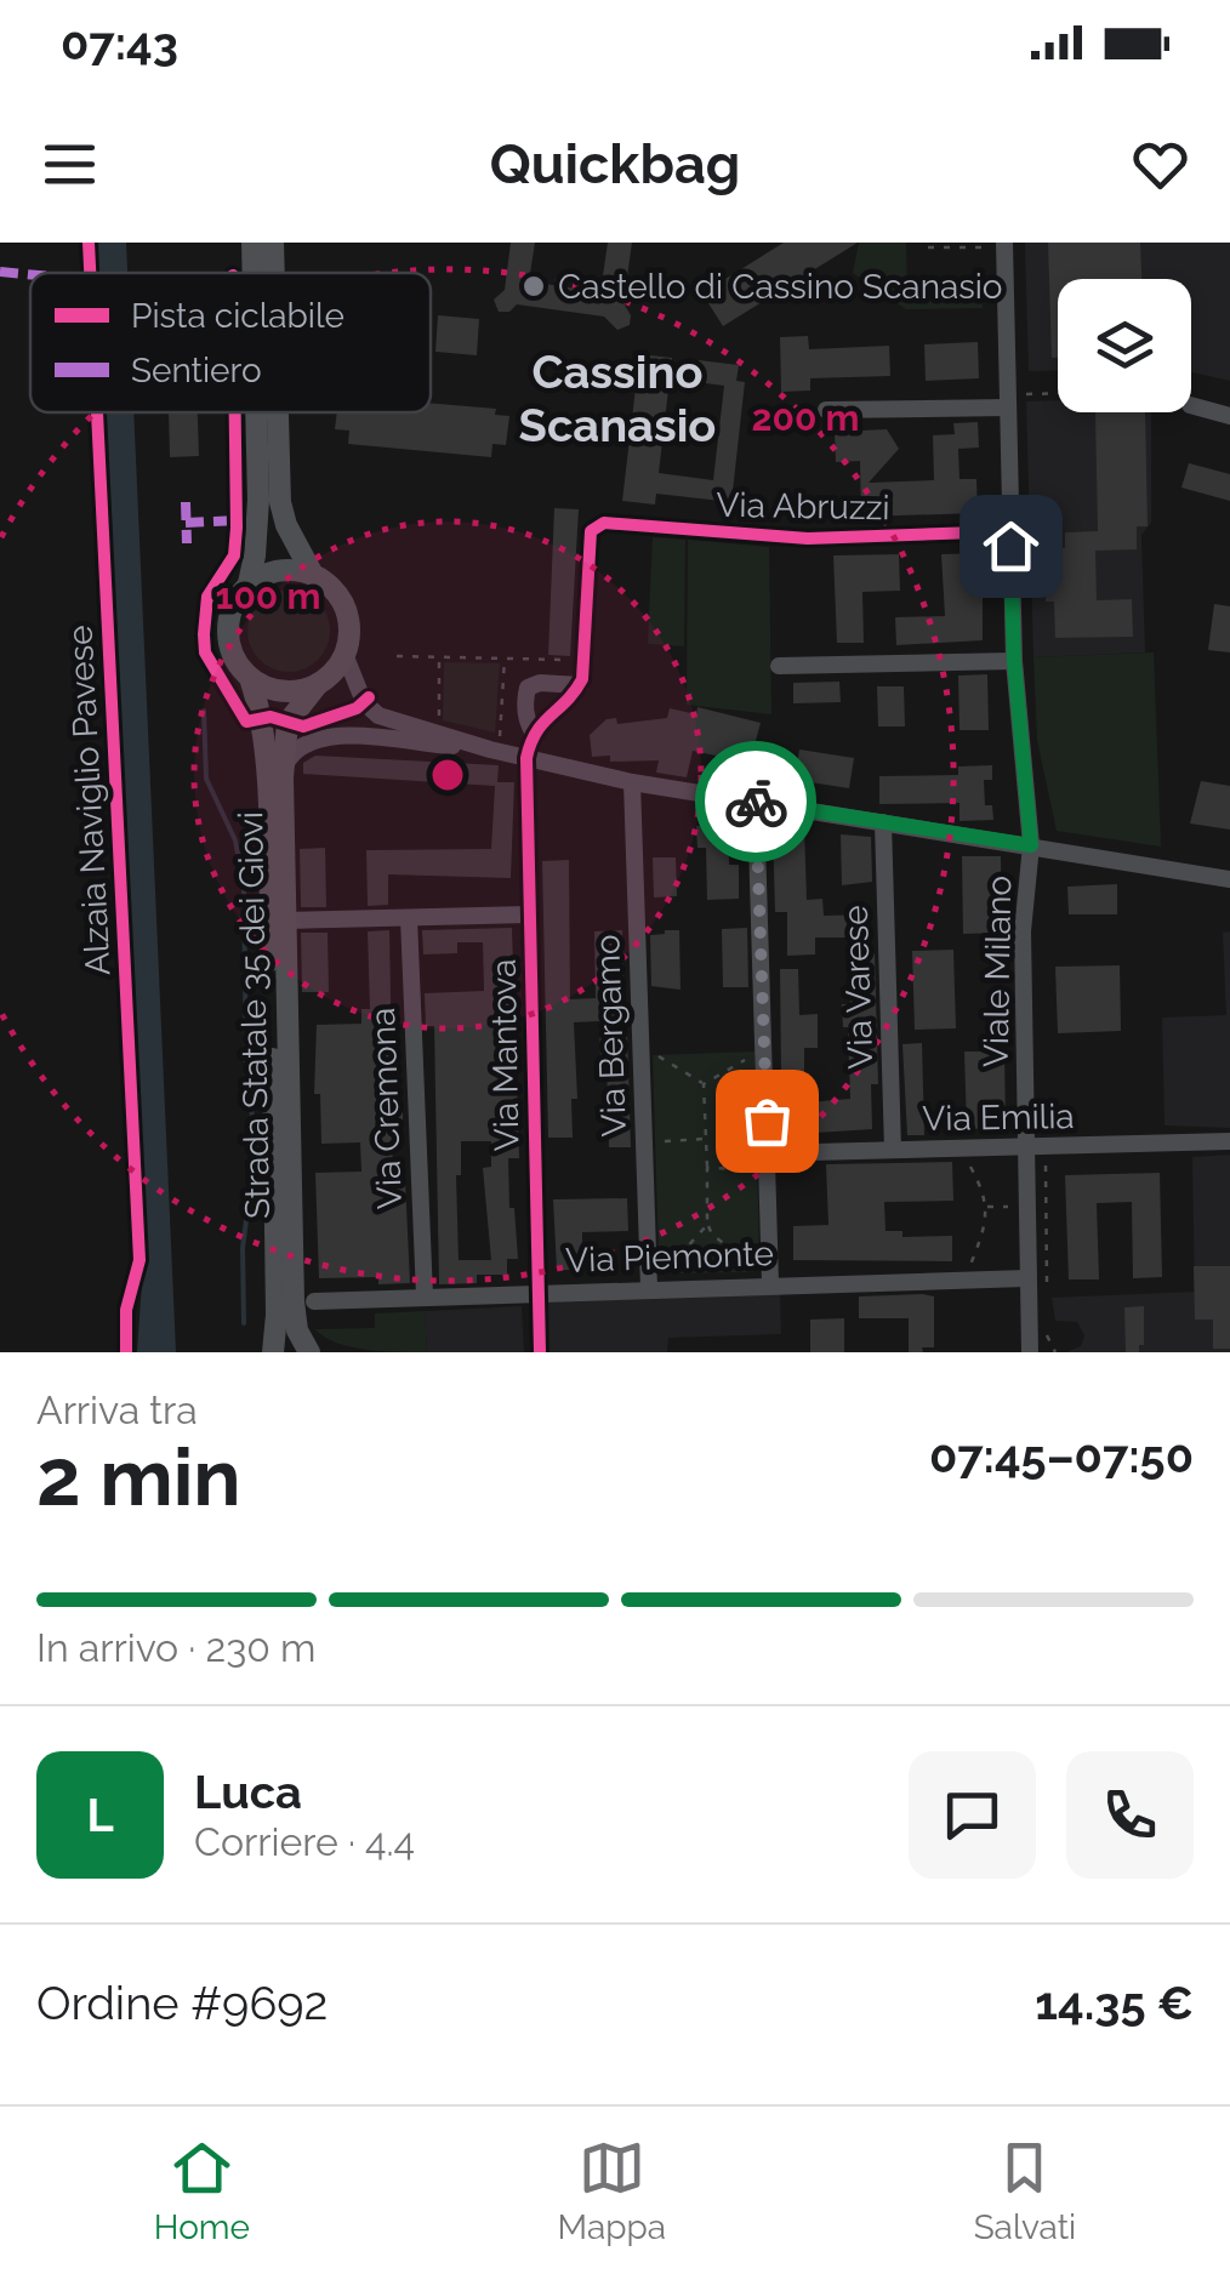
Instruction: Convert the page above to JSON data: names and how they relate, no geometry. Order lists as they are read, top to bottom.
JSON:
{
  "streets": {
    "main road": ["Strada Statale 35 dei Giovi"],
    "street": [
      "Via Abruzzi",
      "Viale Milano",
      "Via Varese",
      "Via Bergamo",
      "Via Mantova",
      "Via Cremona",
      "Via Emilia",
      "Via Piemonte"
    ],
    "cycle path": ["Alzaia Naviglio Pavese"]
  },
  "crossings": [
    ["Via Abruzzi", "Viale Milano"],
    ["Viale Milano", "Via Emilia"],
    ["Viale Milano", "Via Piemonte"],
    ["Via Varese", "Via Emilia"],
    ["Via Bergamo", "Via Piemonte"],
    ["Via Mantova", "Via Piemonte"],
    ["Via Cremona", "Via Piemonte"]
  ],
  "districts": ["Cassino Scanasio"],
  "places": ["Castello di Cassino Scanasio"],
  "legend": ["Pista ciclabile", "Sentiero"],
  "page": {
    "status": "07:43",
    "header": "Quickbag",
    "heading": ["2 min", "Arriva tra", "07:45–07:50"],
    "panel": [
      "Luca",
      "Corriere · 4.4",
      "Ordine #9692",
      "14.35 €"
    ],
    "bar": "In arrivo · 230 m",
    "round": "L",
    "tabs": ["Home", "Mappa", "Salvati"]
  },
  "rings": ["200 m", "100 m"]
}
